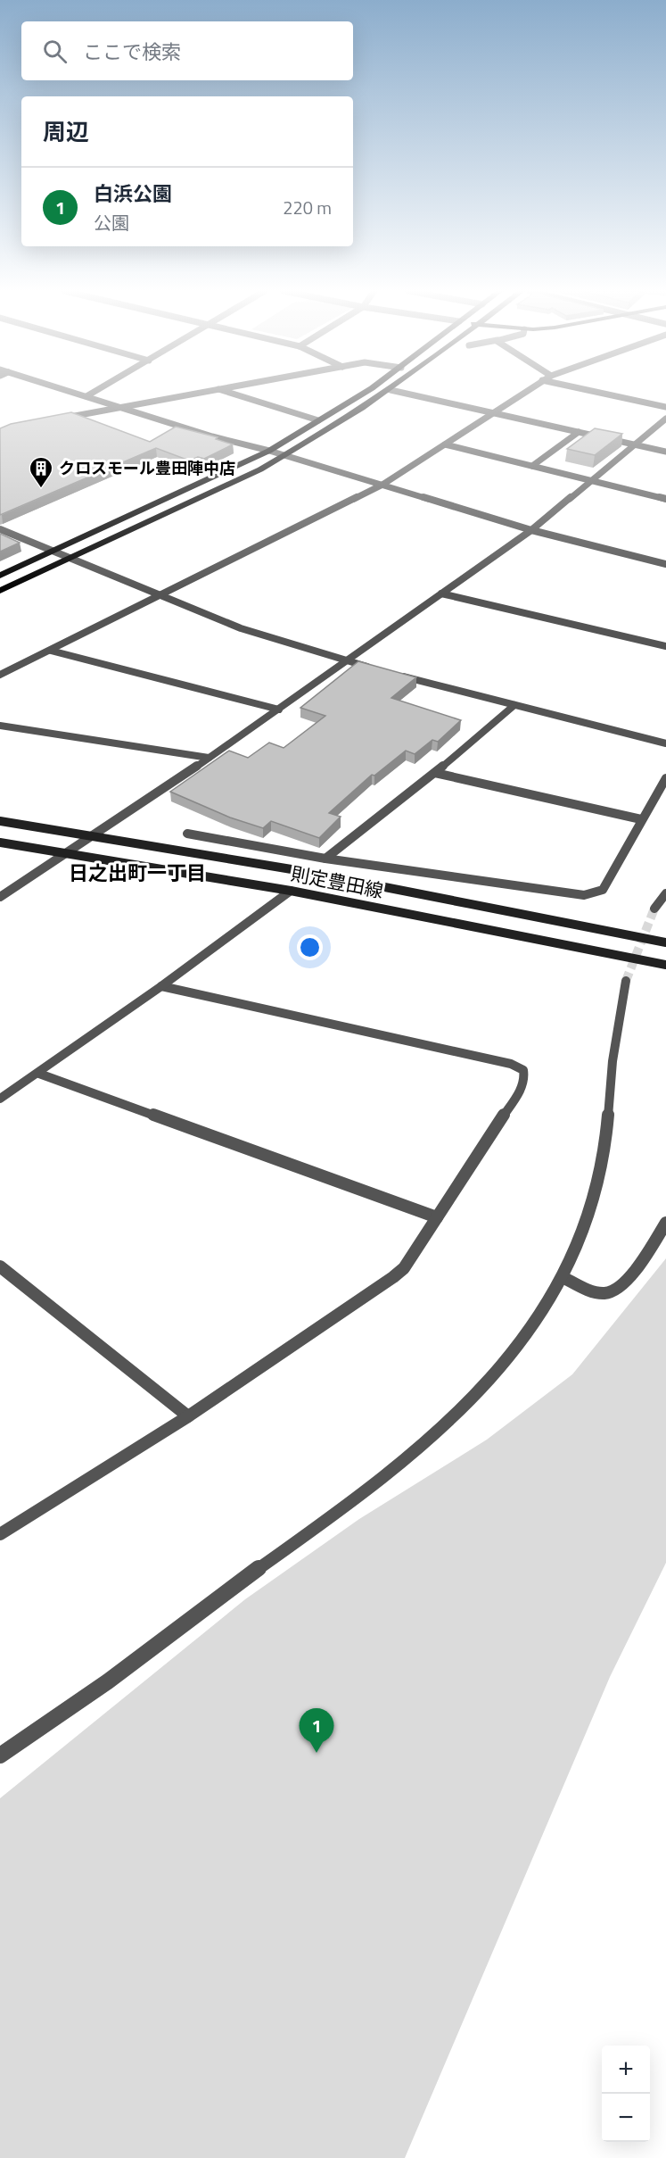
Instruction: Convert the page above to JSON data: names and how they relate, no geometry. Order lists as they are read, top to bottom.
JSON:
{
  "streets": {
    "main road": ["則定豊田線"]
  },
  "districts": ["日之出町一丁目"],
  "places": {
    "building": ["クロスモール豊田陣中店"]
  },
  "page": {
    "search": "ここで検索",
    "heading": "周辺",
    "list": [
      {
        "mark": "1",
        "name": "白浜公園",
        "note": "公園",
        "value": "220 m"
      }
    ],
    "pins": "1",
    "map_buttons": ["+", "−"]
  }
}
